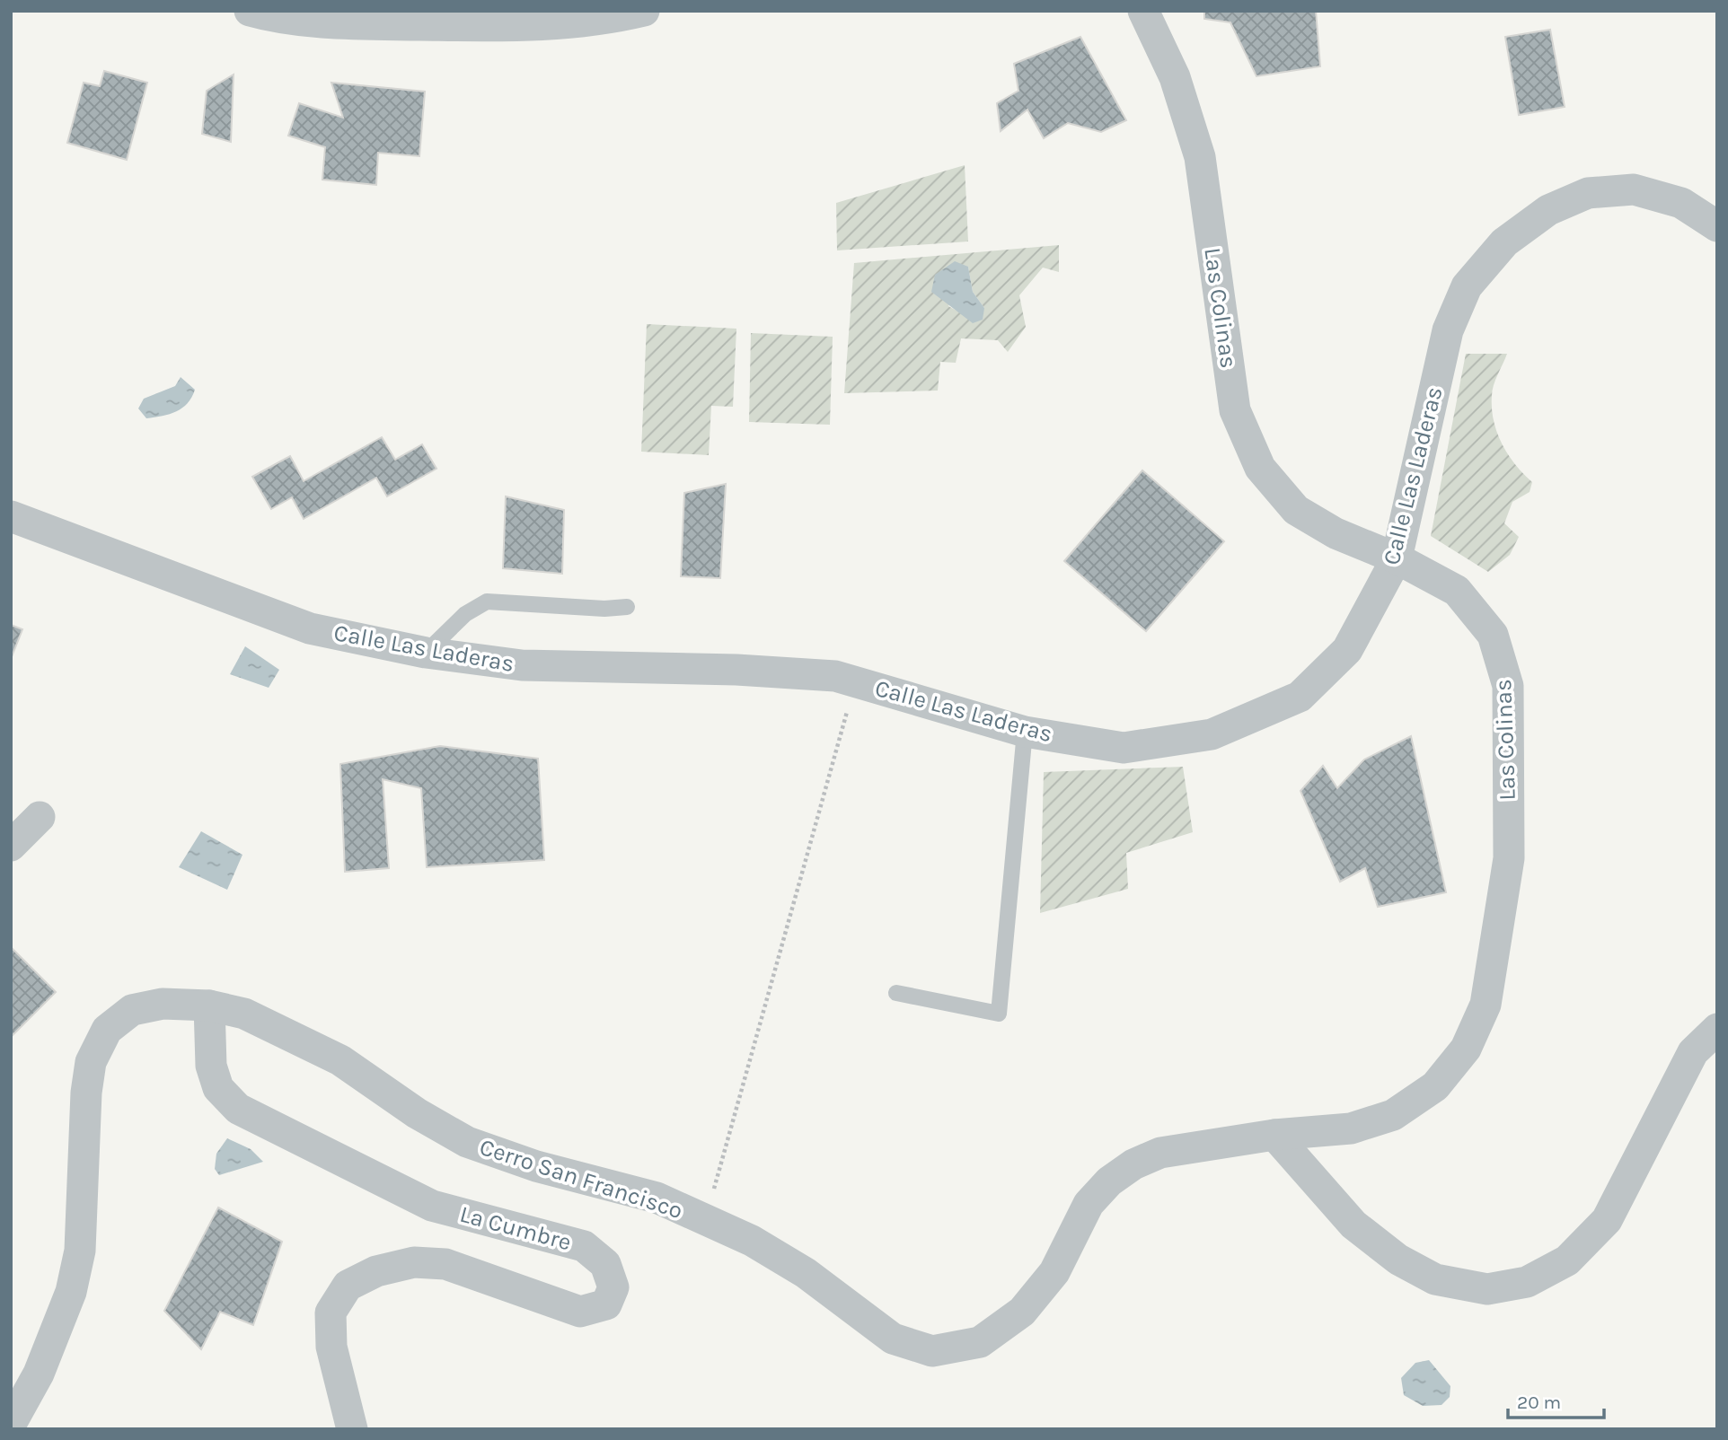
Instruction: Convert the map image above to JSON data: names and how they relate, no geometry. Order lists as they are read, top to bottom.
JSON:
{
  "streets": {
    "street": [
      "Las Colinas",
      "Calle Las Laderas",
      "Cerro San Francisco",
      "La Cumbre"
    ]
  },
  "crossings": [
    ["Las Colinas", "Calle Las Laderas"],
    ["Las Colinas", "Cerro San Francisco"],
    ["Cerro San Francisco", "La Cumbre"]
  ],
  "scale_bar": "20 m"
}
